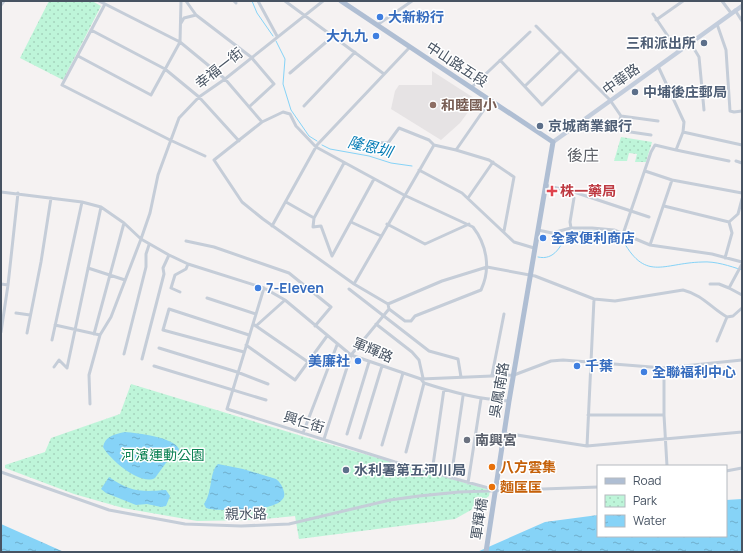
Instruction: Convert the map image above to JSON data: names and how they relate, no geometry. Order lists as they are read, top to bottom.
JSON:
{
  "streets": {
    "main road": [
      "中山路五段",
      "中華路",
      "吳鳳南路",
      "軍輝橋"
    ],
    "street": [
      "幸福一街",
      "軍輝路",
      "興仁街",
      "親水路"
    ]
  },
  "crossings": [
    ["中山路五段", "中華路"],
    ["幸福一街", "軍輝路"],
    ["軍輝路", "吳鳳南路"],
    ["軍輝路", "興仁街"],
    ["吳鳳南路", "興仁街"],
    ["吳鳳南路", "親水路"],
    ["吳鳳南路", "軍輝橋"],
    ["興仁街", "親水路"],
    ["興仁街", "軍輝橋"],
    ["親水路", "軍輝橋"]
  ],
  "districts": ["後庄"],
  "water": ["隆恩圳"],
  "parks": ["河濱運動公園"],
  "places": {
    "other": [
      "大新粉行",
      "大九九",
      "三和派出所",
      "中埔後庄郵局",
      "和睦國小",
      "京城商業銀行",
      "全家便利商店",
      "7-Eleven",
      "美廉社",
      "千葉",
      "全聯福利中心",
      "南興宮",
      "八方雲集",
      "水利署第五河川局",
      "麵匡匡"
    ],
    "health": ["株一藥局"]
  },
  "legend": ["Road", "Park", "Water"]
}
